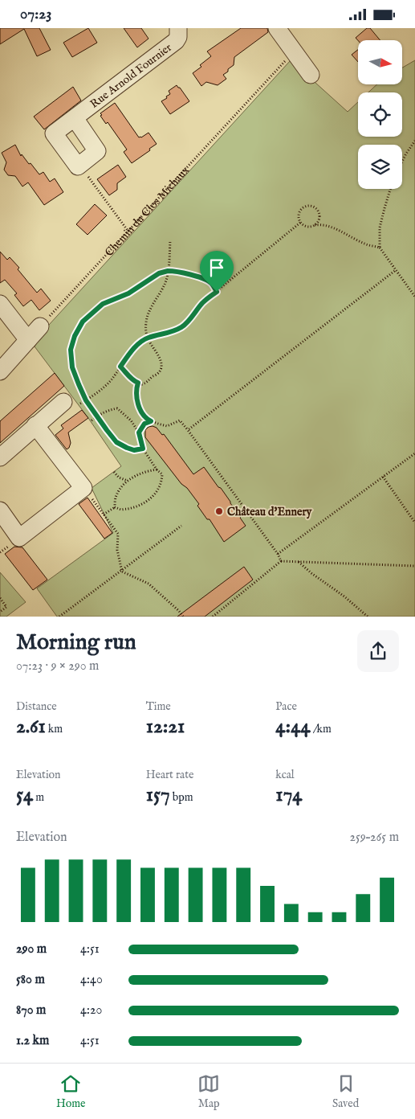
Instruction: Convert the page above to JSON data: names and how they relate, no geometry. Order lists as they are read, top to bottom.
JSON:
{
  "streets": {
    "street": ["Rue Arnold Fournier"],
    "path": ["Chemin du Clos Michaux"]
  },
  "places": ["Château d'Ennery"],
  "north": "right",
  "page": {
    "status": "07:23",
    "heading": ["Morning run", "07:23 · 9 × 290 m"],
    "stats": [
      ["Distance", "2.61 km"],
      ["Time", "12:21"],
      ["Pace", "4:44 /km"],
      ["Elevation", "54 m"],
      ["Heart rate", "157 bpm"],
      ["kcal", "174"]
    ],
    "chart": ["Elevation", "259–265 m"],
    "list": [
      {
        "name": "290 m",
        "note": "4:51"
      },
      {
        "name": "580 m",
        "note": "4:40"
      },
      {
        "name": "870 m",
        "note": "4:20"
      },
      {
        "name": "1.2 km",
        "note": "4:51"
      }
    ],
    "tabs": ["Home", "Map", "Saved"]
  }
}
